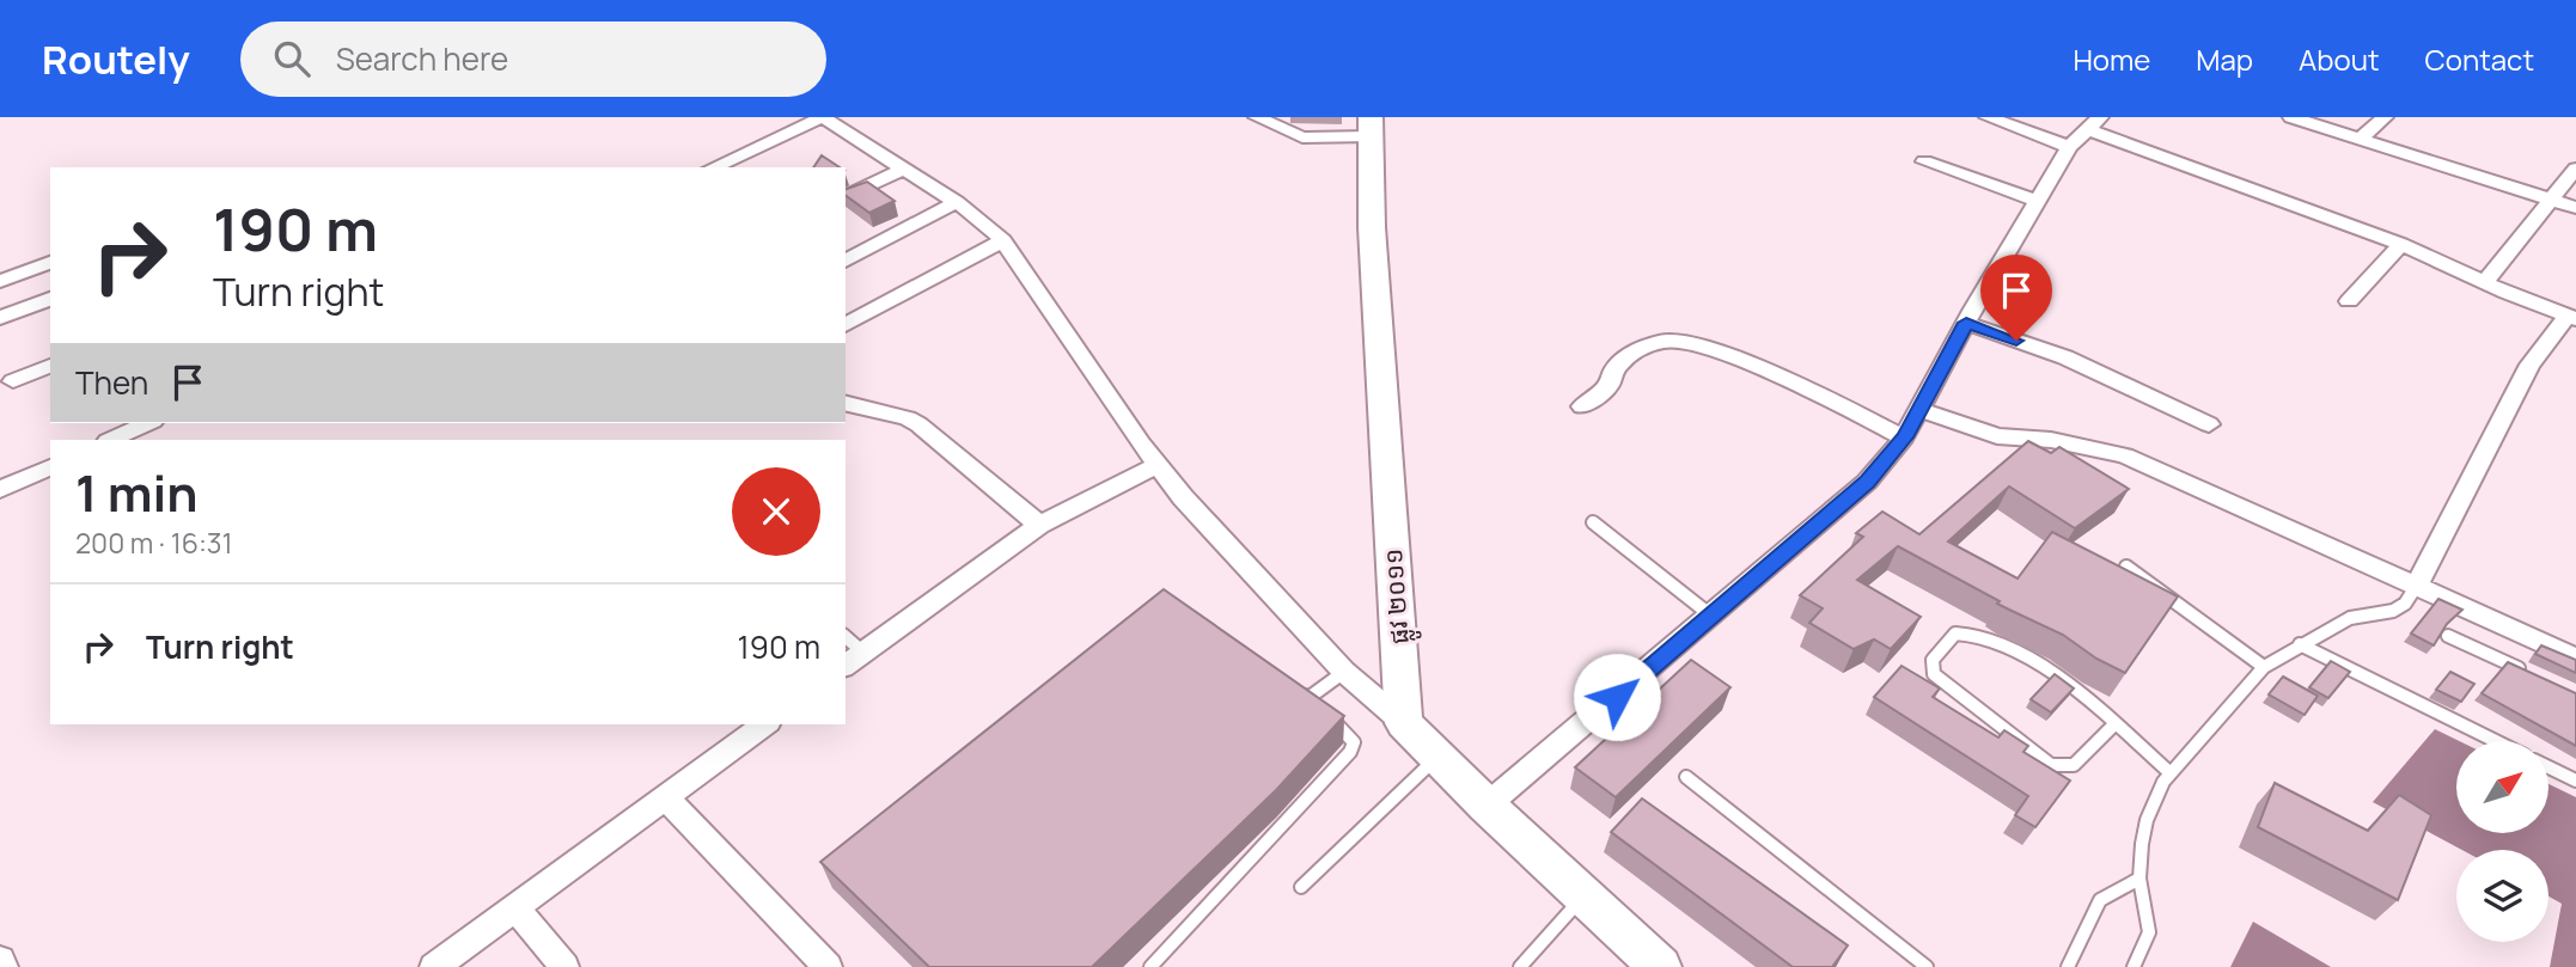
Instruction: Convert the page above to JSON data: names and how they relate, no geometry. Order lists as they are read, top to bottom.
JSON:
{
  "streets": {
    "main road": ["ផ្លូវ ២០១១"]
  },
  "north": "top right",
  "page": {
    "header": "Routely",
    "search": "Search here",
    "nav": [
      "Home",
      "Map",
      "About",
      "Contact"
    ],
    "turn": ["190 m", "Turn right"],
    "then": "Then",
    "heading": ["1 min", "200 m · 16:31"],
    "list": [
      {
        "name": "Turn right",
        "value": "190 m"
      }
    ]
  }
}
